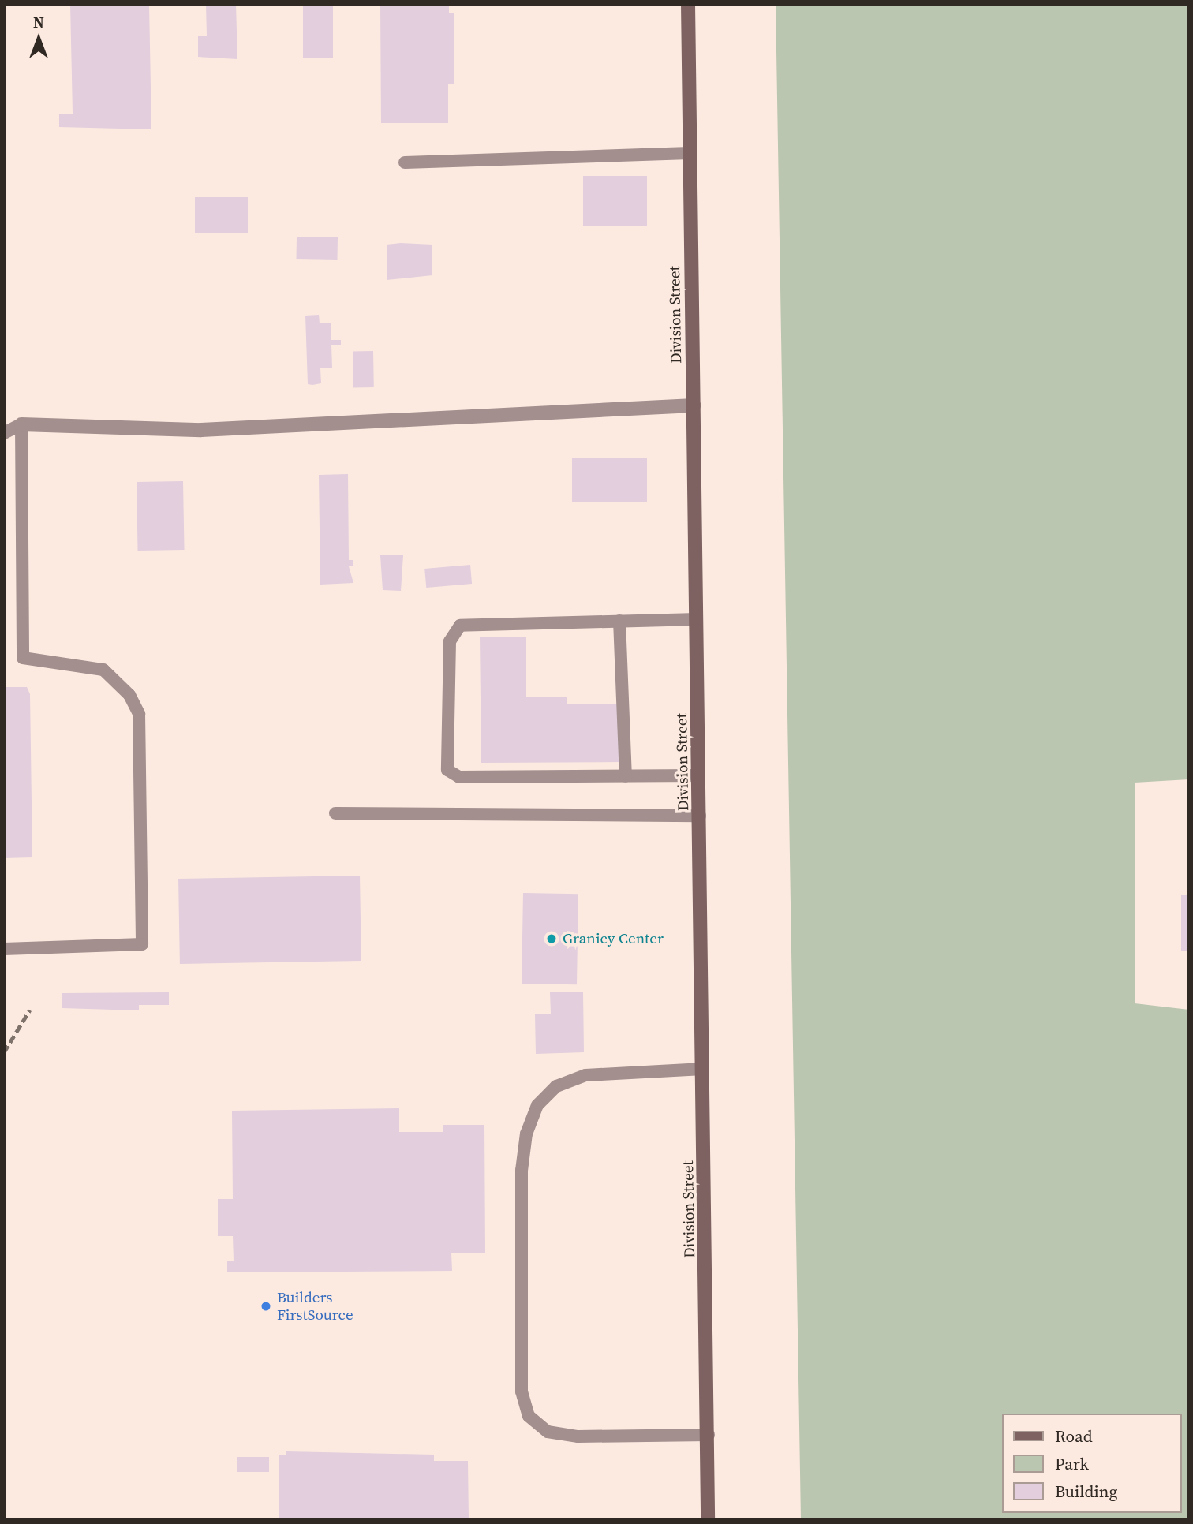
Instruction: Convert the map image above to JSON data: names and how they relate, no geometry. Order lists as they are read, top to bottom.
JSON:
{
  "streets": {
    "main road": ["Division Street"]
  },
  "places": ["Granicy Center", "Builders FirstSource"],
  "legend": ["Road", "Park", "Building"],
  "north": "top"
}
